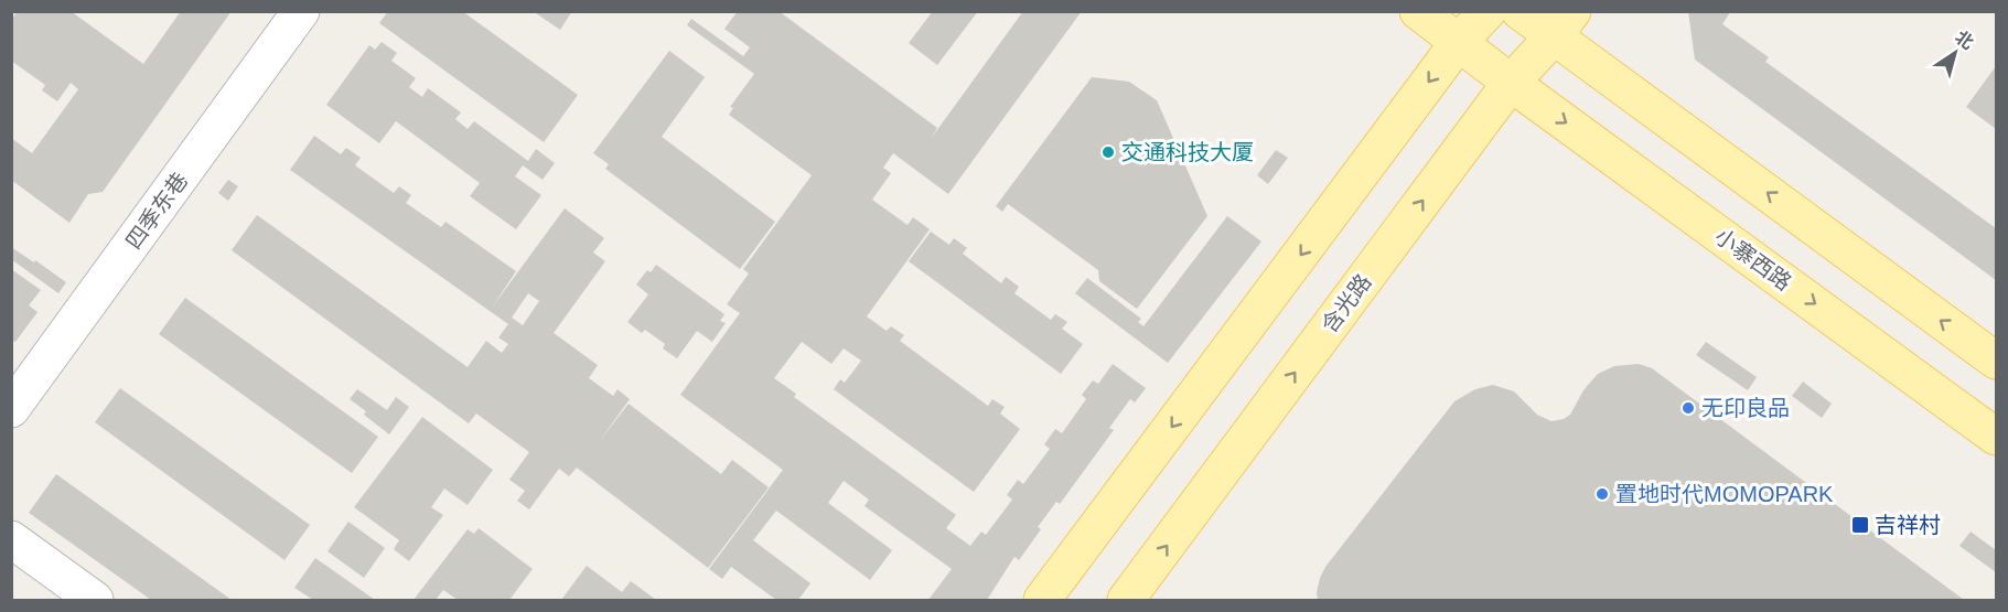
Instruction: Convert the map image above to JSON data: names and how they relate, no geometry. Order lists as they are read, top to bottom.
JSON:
{
  "streets": {
    "main road": ["小寨西路", "含光路"],
    "street": ["四季东巷"]
  },
  "crossings": [
    ["小寨西路", "含光路"]
  ],
  "places": {
    "other": ["交通科技大厦", "无印良品", "置地时代MOMOPARK"],
    "transit": ["吉祥村"]
  },
  "north": "top right"
}
